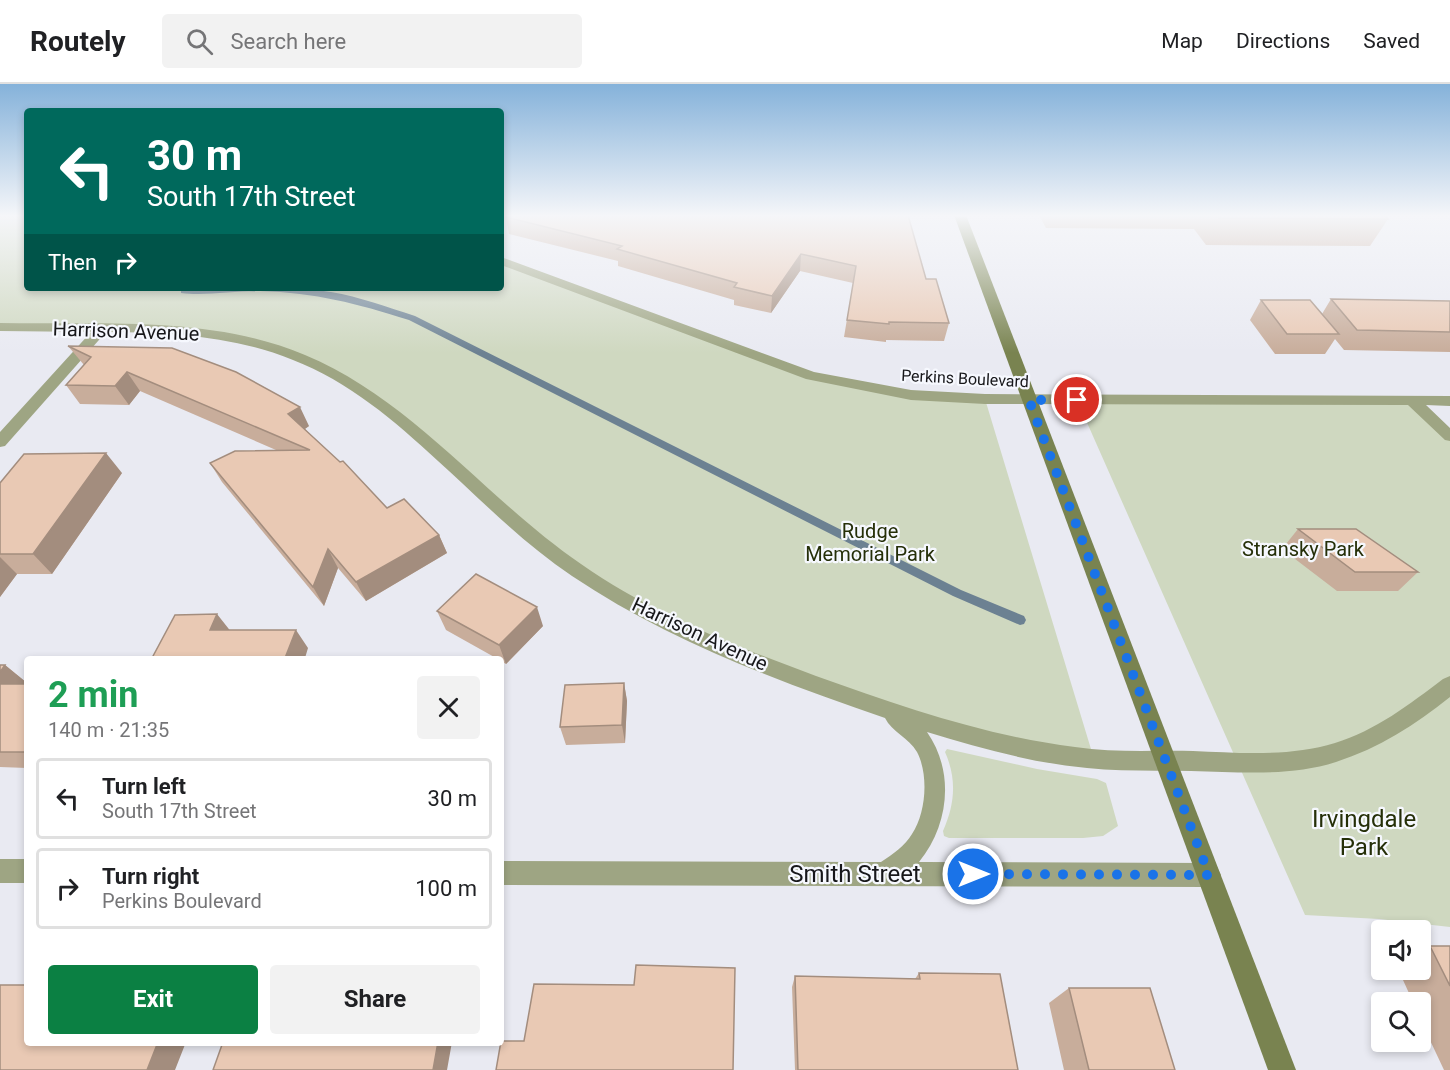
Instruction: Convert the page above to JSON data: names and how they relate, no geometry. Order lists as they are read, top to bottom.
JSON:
{
  "streets": {
    "street": ["Harrison Avenue", "Perkins Boulevard", "Smith Street"]
  },
  "parks": ["Rudge Memorial Park", "Stransky Park", "Irvingdale Park"],
  "page": {
    "header": "Routely",
    "search": "Search here",
    "nav": ["Map", "Directions", "Saved"],
    "turn": ["30 m", "South 17th Street"],
    "then": "Then",
    "heading": ["2 min", "140 m · 21:35"],
    "list": [
      {
        "name": "Turn left",
        "note": "South 17th Street",
        "value": "30 m"
      },
      {
        "name": "Turn right",
        "note": "Perkins Boulevard",
        "value": "100 m"
      }
    ],
    "buttons": ["Exit", "Share"]
  }
}
